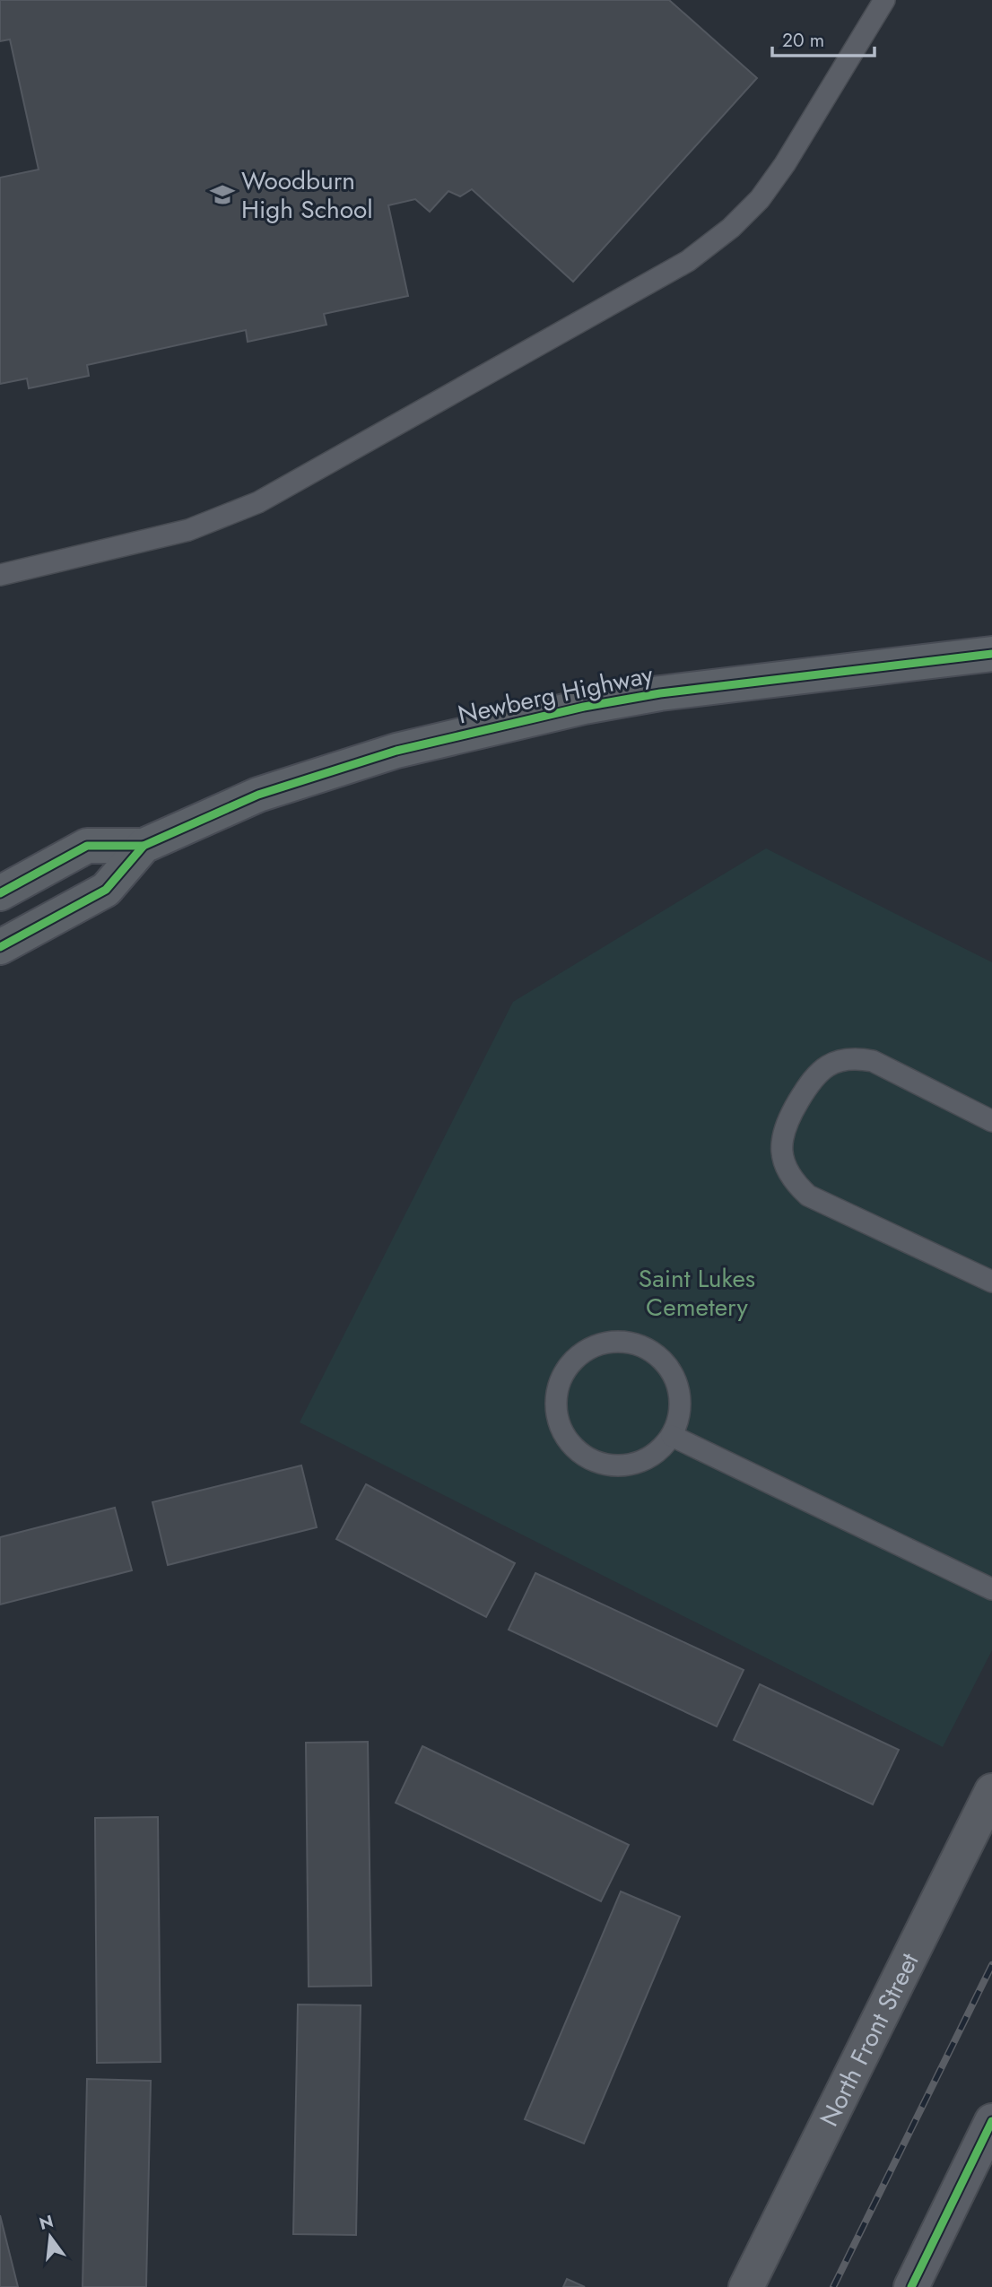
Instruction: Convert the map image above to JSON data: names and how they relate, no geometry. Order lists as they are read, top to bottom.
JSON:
{
  "streets": {
    "main road": ["Newberg Highway", "North Front Street"]
  },
  "parks": ["Saint Lukes Cemetery"],
  "places": {
    "school or university": ["Woodburn High School"]
  },
  "scale_bar": "20 m",
  "north": "top"
}
